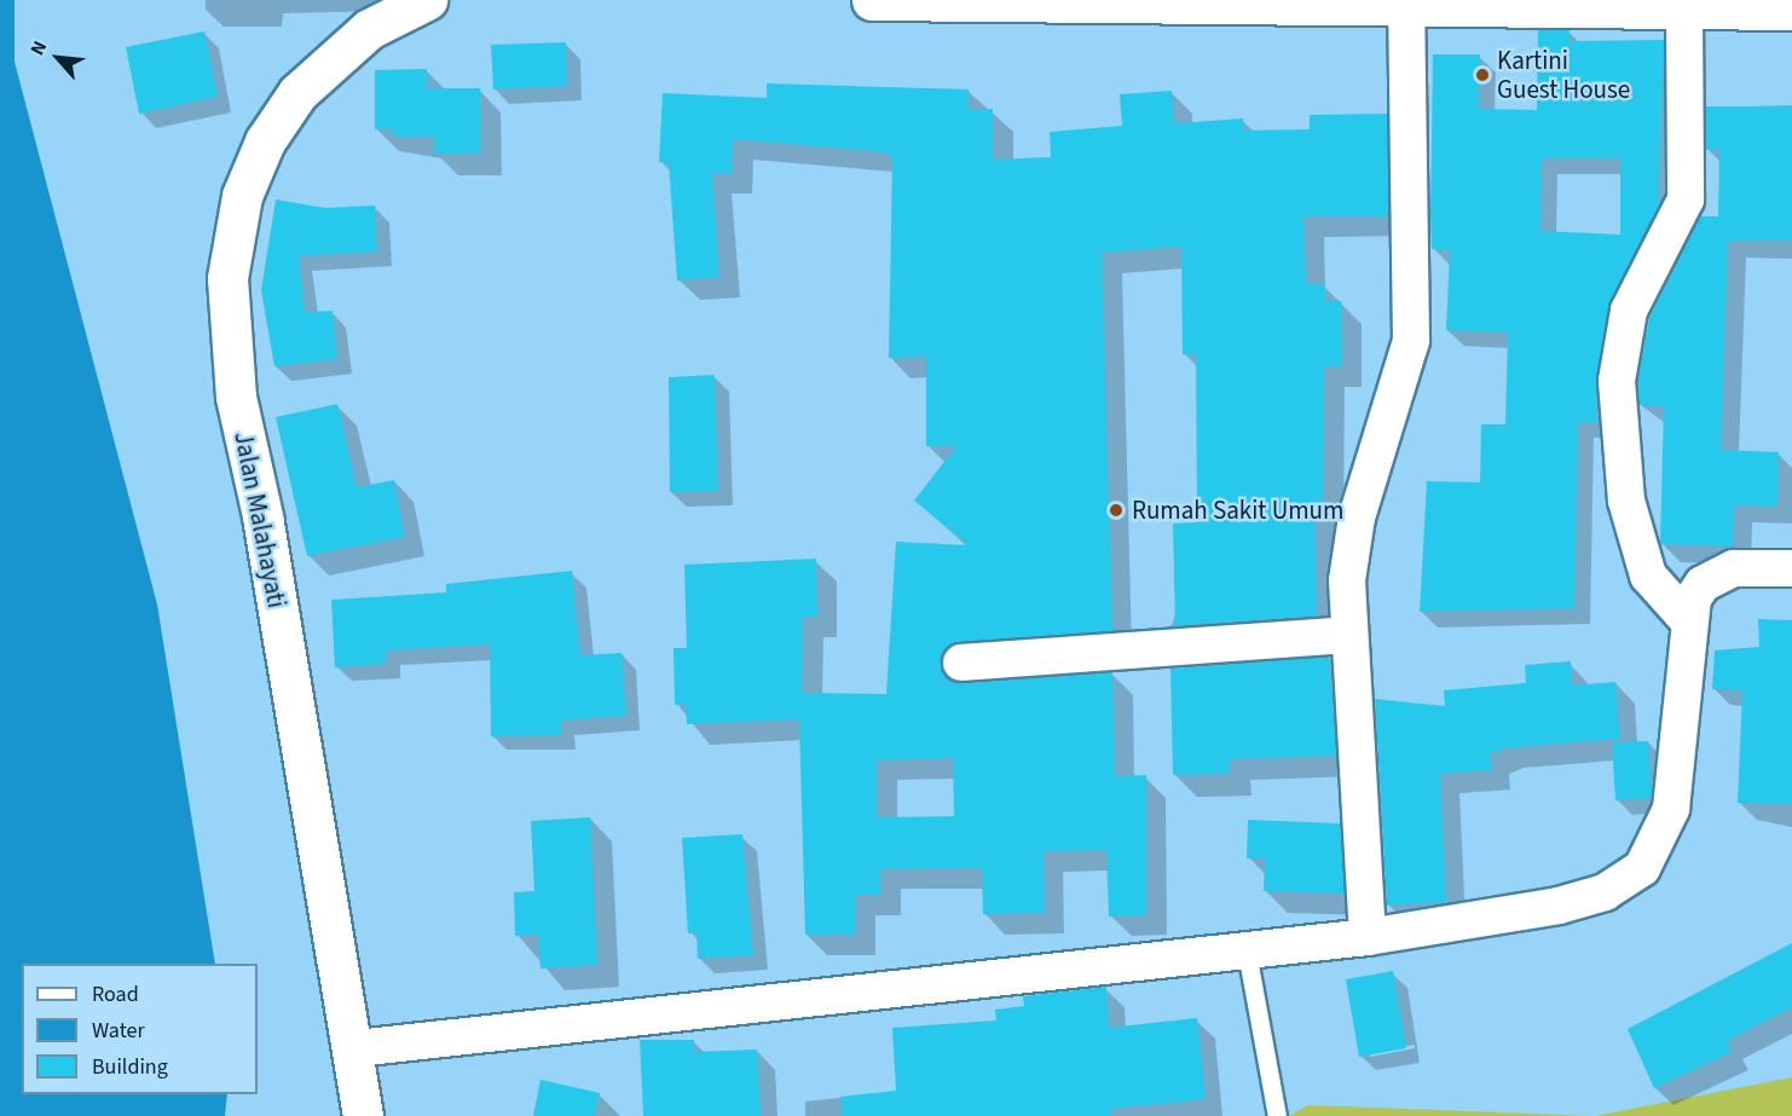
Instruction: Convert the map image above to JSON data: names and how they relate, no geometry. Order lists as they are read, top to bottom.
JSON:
{
  "streets": {
    "main road": ["Jalan Malahayati"]
  },
  "places": ["Kartini Guest House", "Rumah Sakit Umum"],
  "legend": ["Road", "Water", "Building"],
  "north": "top left"
}
